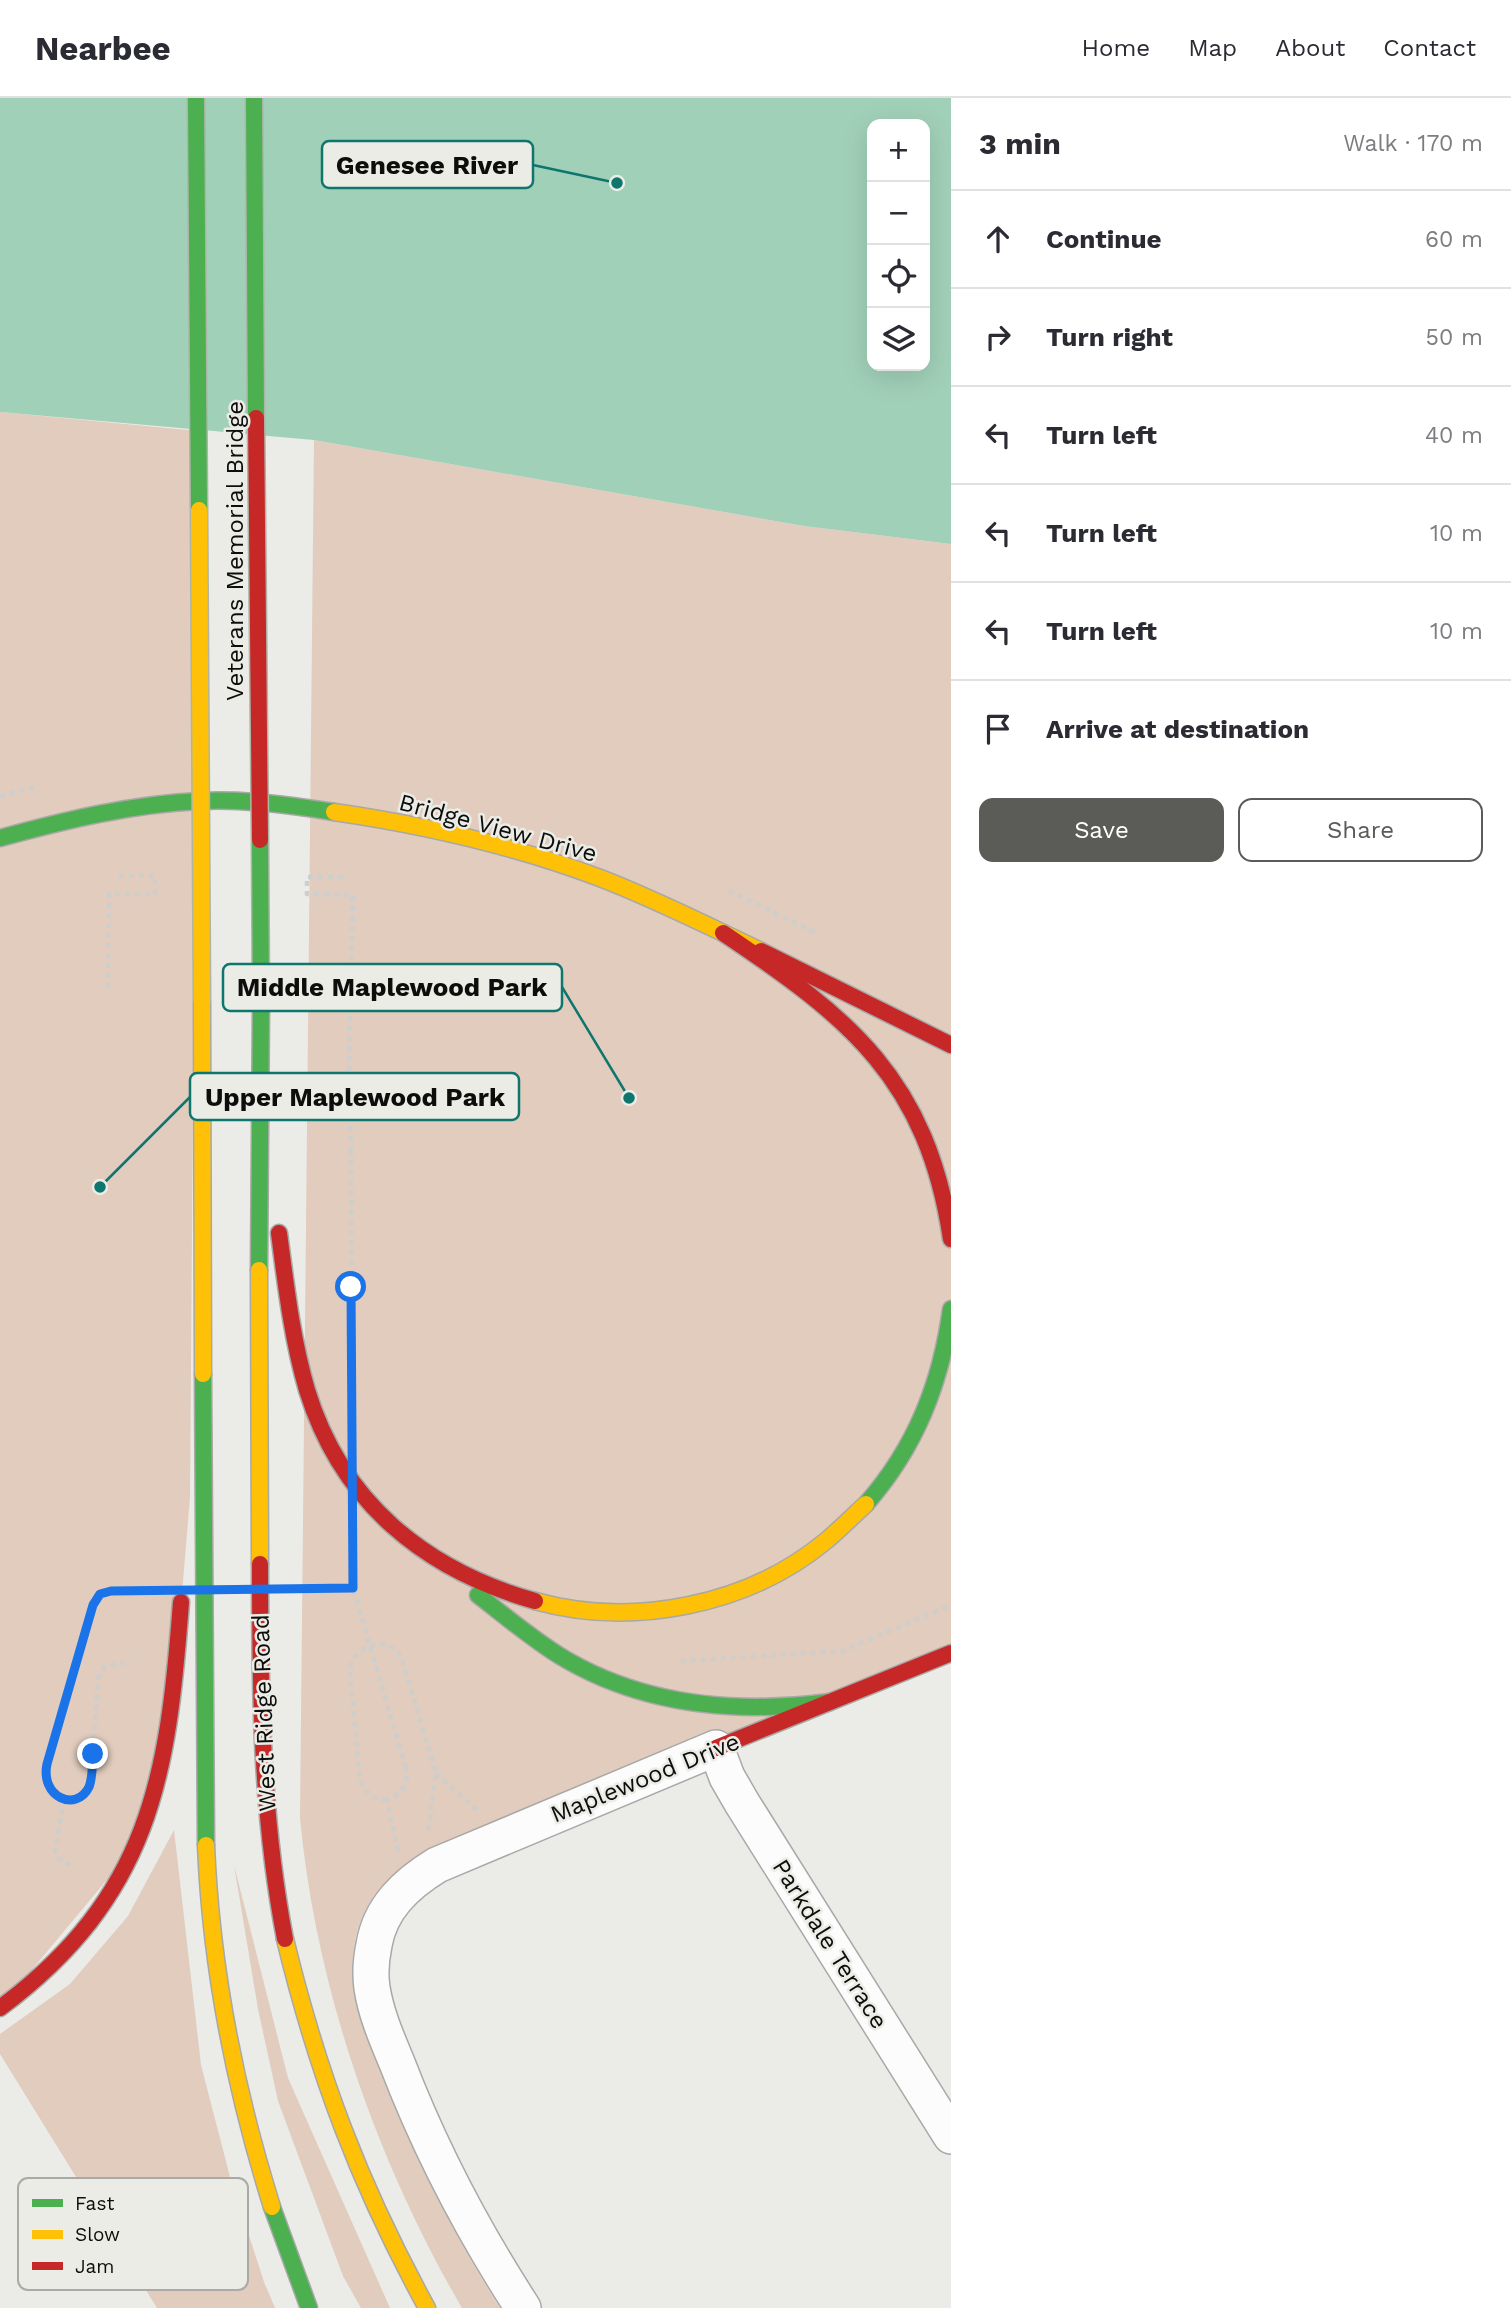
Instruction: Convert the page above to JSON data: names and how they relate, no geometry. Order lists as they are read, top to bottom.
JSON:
{
  "streets": {
    "main road": [
      "Veterans Memorial Bridge",
      "Bridge View Drive",
      "West Ridge Road",
      "Maplewood Drive"
    ],
    "street": ["Parkdale Terrace"]
  },
  "crossings": [
    ["Veterans Memorial Bridge", "West Ridge Road"],
    ["Maplewood Drive", "Parkdale Terrace"]
  ],
  "places": ["Genesee River", "Middle Maplewood Park", "Upper Maplewood Park"],
  "legend": ["Fast", "Slow", "Jam"],
  "page": {
    "header": "Nearbee",
    "nav": [
      "Home",
      "Map",
      "About",
      "Contact"
    ],
    "heading": ["3 min", "Walk · 170 m"],
    "map_buttons": ["+", "−"],
    "list": [
      ["Continue", "60 m"],
      ["Turn right", "50 m"],
      ["Turn left", "40 m"],
      ["Turn left", "10 m"],
      ["Turn left", "10 m"],
      "Arrive at destination"
    ],
    "buttons": ["Save", "Share"]
  }
}
